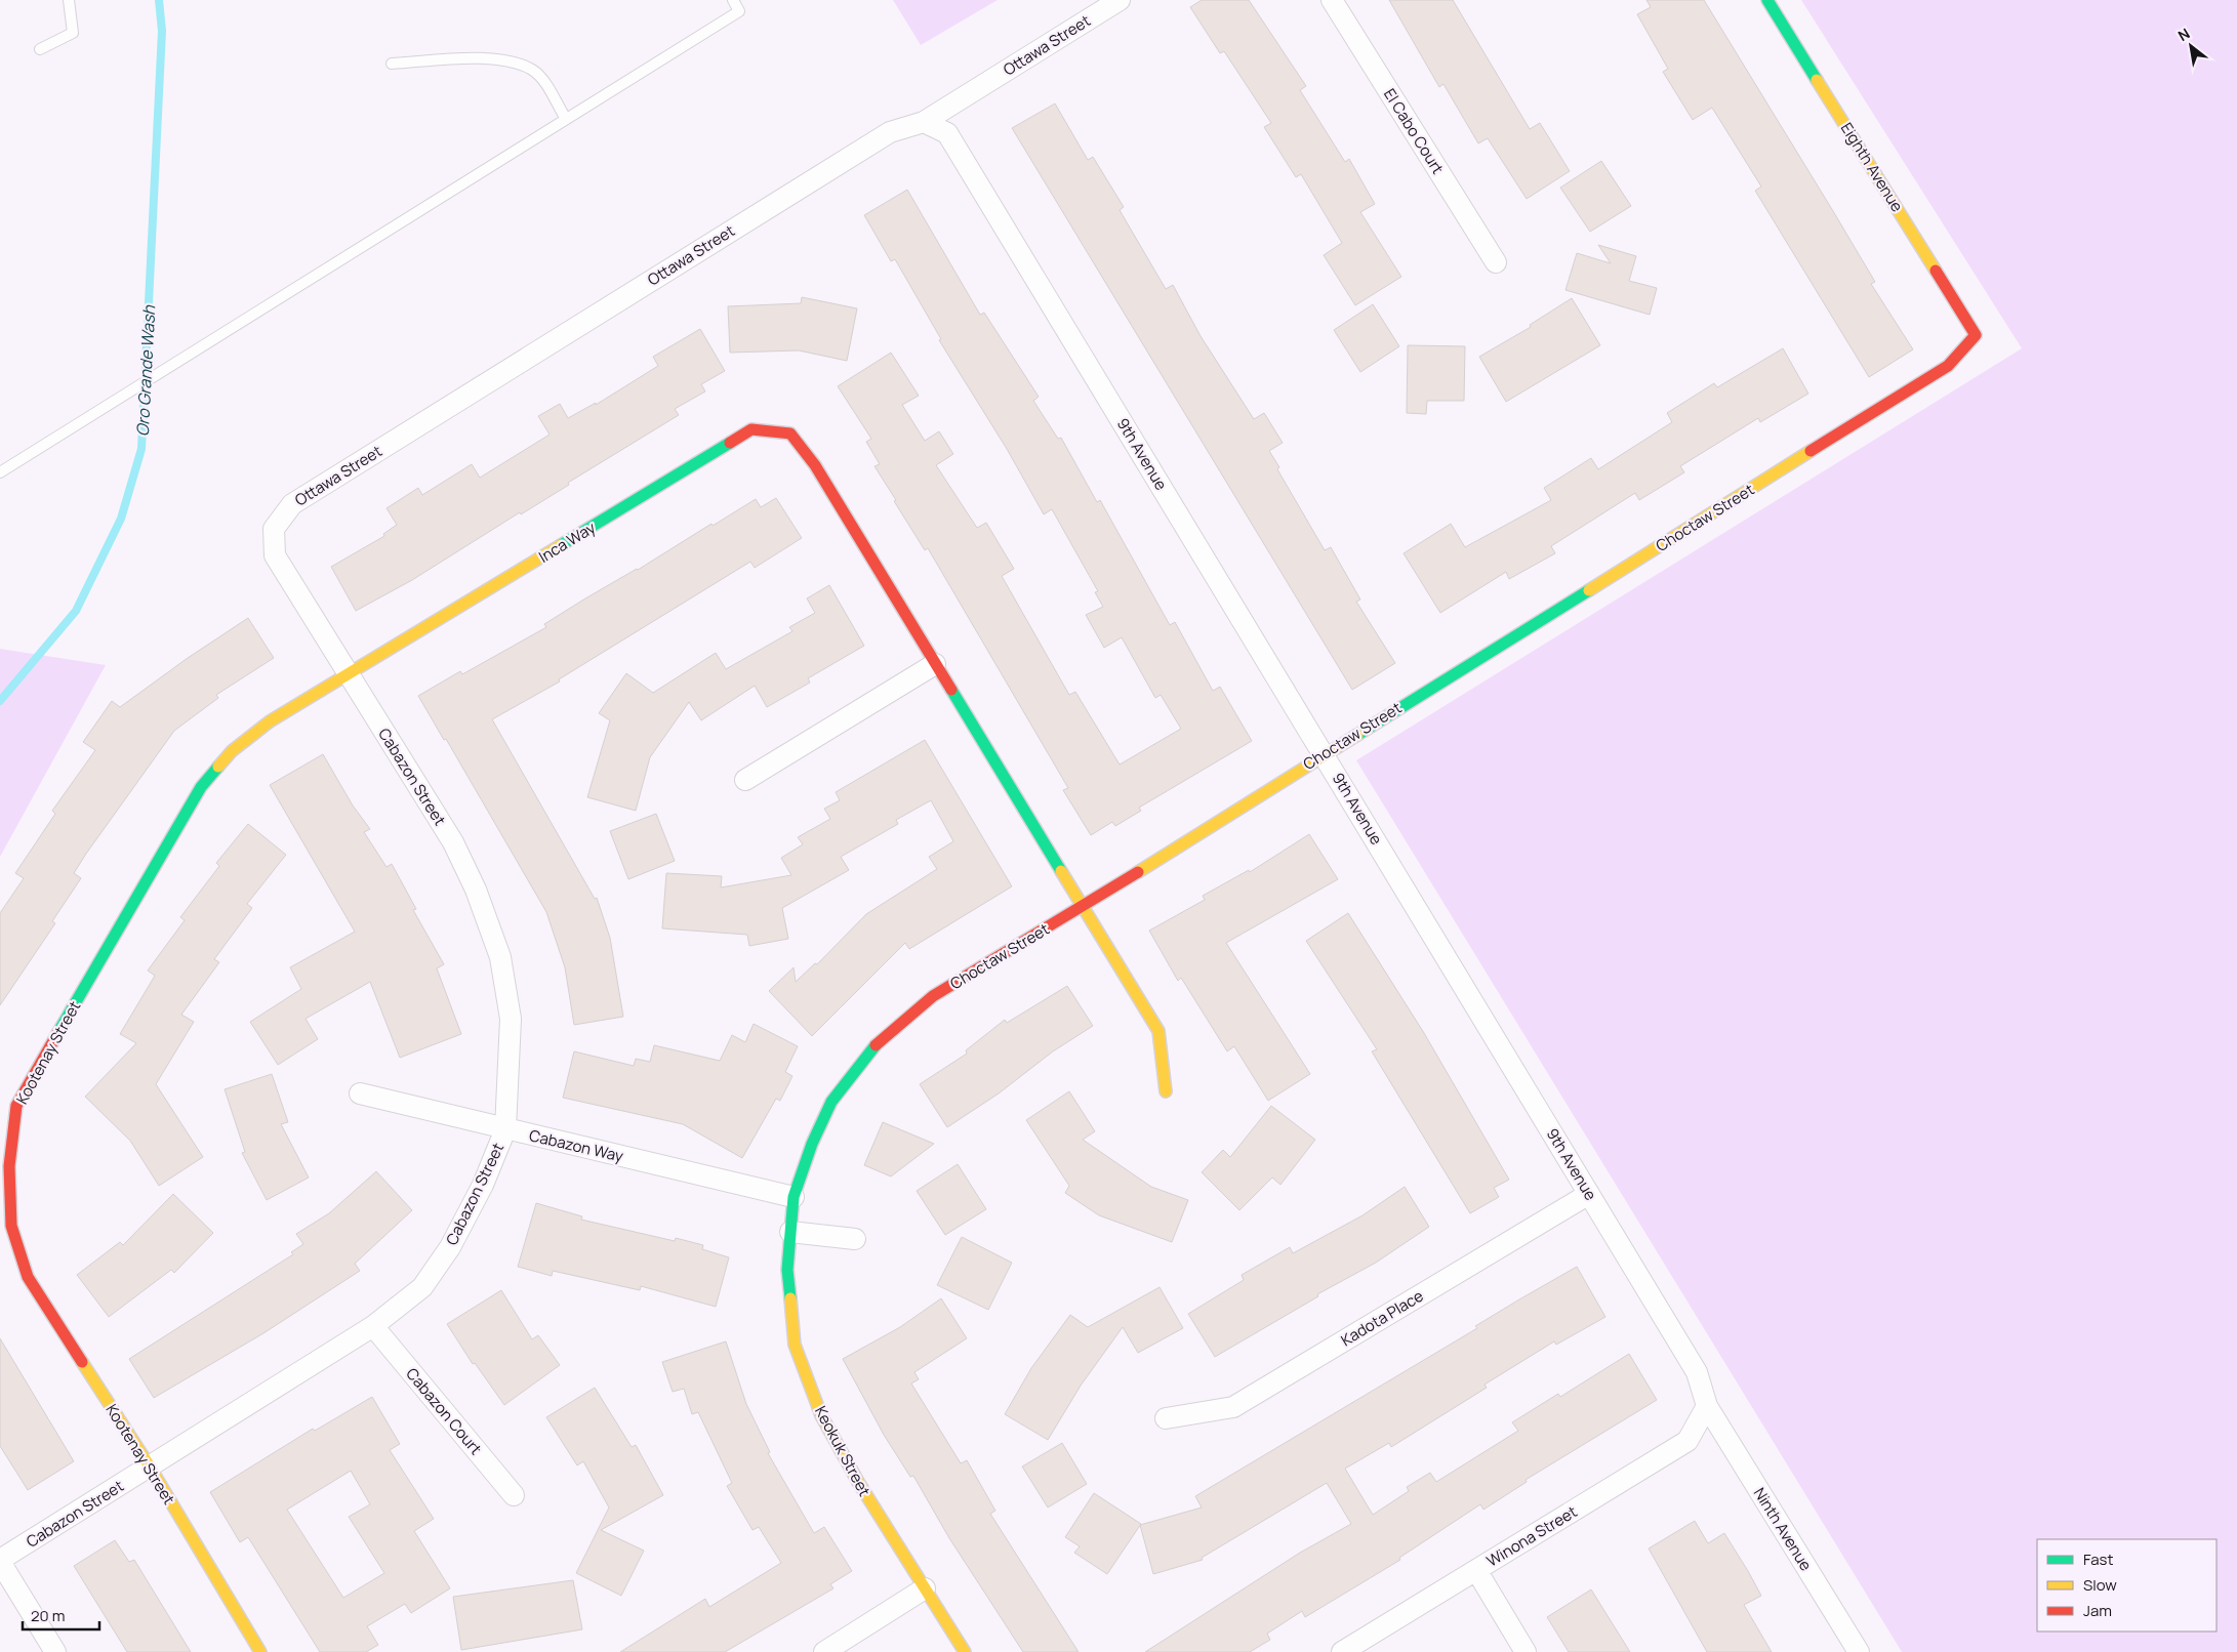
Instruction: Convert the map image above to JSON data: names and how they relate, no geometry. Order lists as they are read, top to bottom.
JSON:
{
  "streets": {
    "street": [
      "Ottawa Street",
      "El Cabo Court",
      "Eighth Avenue",
      "9th Avenue",
      "Choctaw Street",
      "Inca Way",
      "Cabazon Street",
      "Kootenay Street",
      "Cabazon Way",
      "Kadota Place",
      "Cabazon Court",
      "Keokuk Street",
      "Ninth Avenue",
      "Winona Street"
    ]
  },
  "crossings": [
    ["Ottawa Street", "9th Avenue"],
    ["Ottawa Street", "Cabazon Street"],
    ["Eighth Avenue", "Choctaw Street"],
    ["9th Avenue", "Choctaw Street"],
    ["9th Avenue", "Kadota Place"],
    ["9th Avenue", "Ninth Avenue"],
    ["9th Avenue", "Winona Street"],
    ["Choctaw Street", "Cabazon Way"],
    ["Choctaw Street", "Keokuk Street"],
    ["Inca Way", "Cabazon Street"],
    ["Inca Way", "Kootenay Street"],
    ["Cabazon Street", "Kootenay Street"],
    ["Cabazon Street", "Cabazon Way"],
    ["Cabazon Street", "Cabazon Court"],
    ["Cabazon Way", "Keokuk Street"],
    ["Ninth Avenue", "Winona Street"]
  ],
  "water": ["Oro Grande Wash"],
  "legend": ["Fast", "Slow", "Jam"],
  "scale_bar": "20 m",
  "north": "top left"
}
